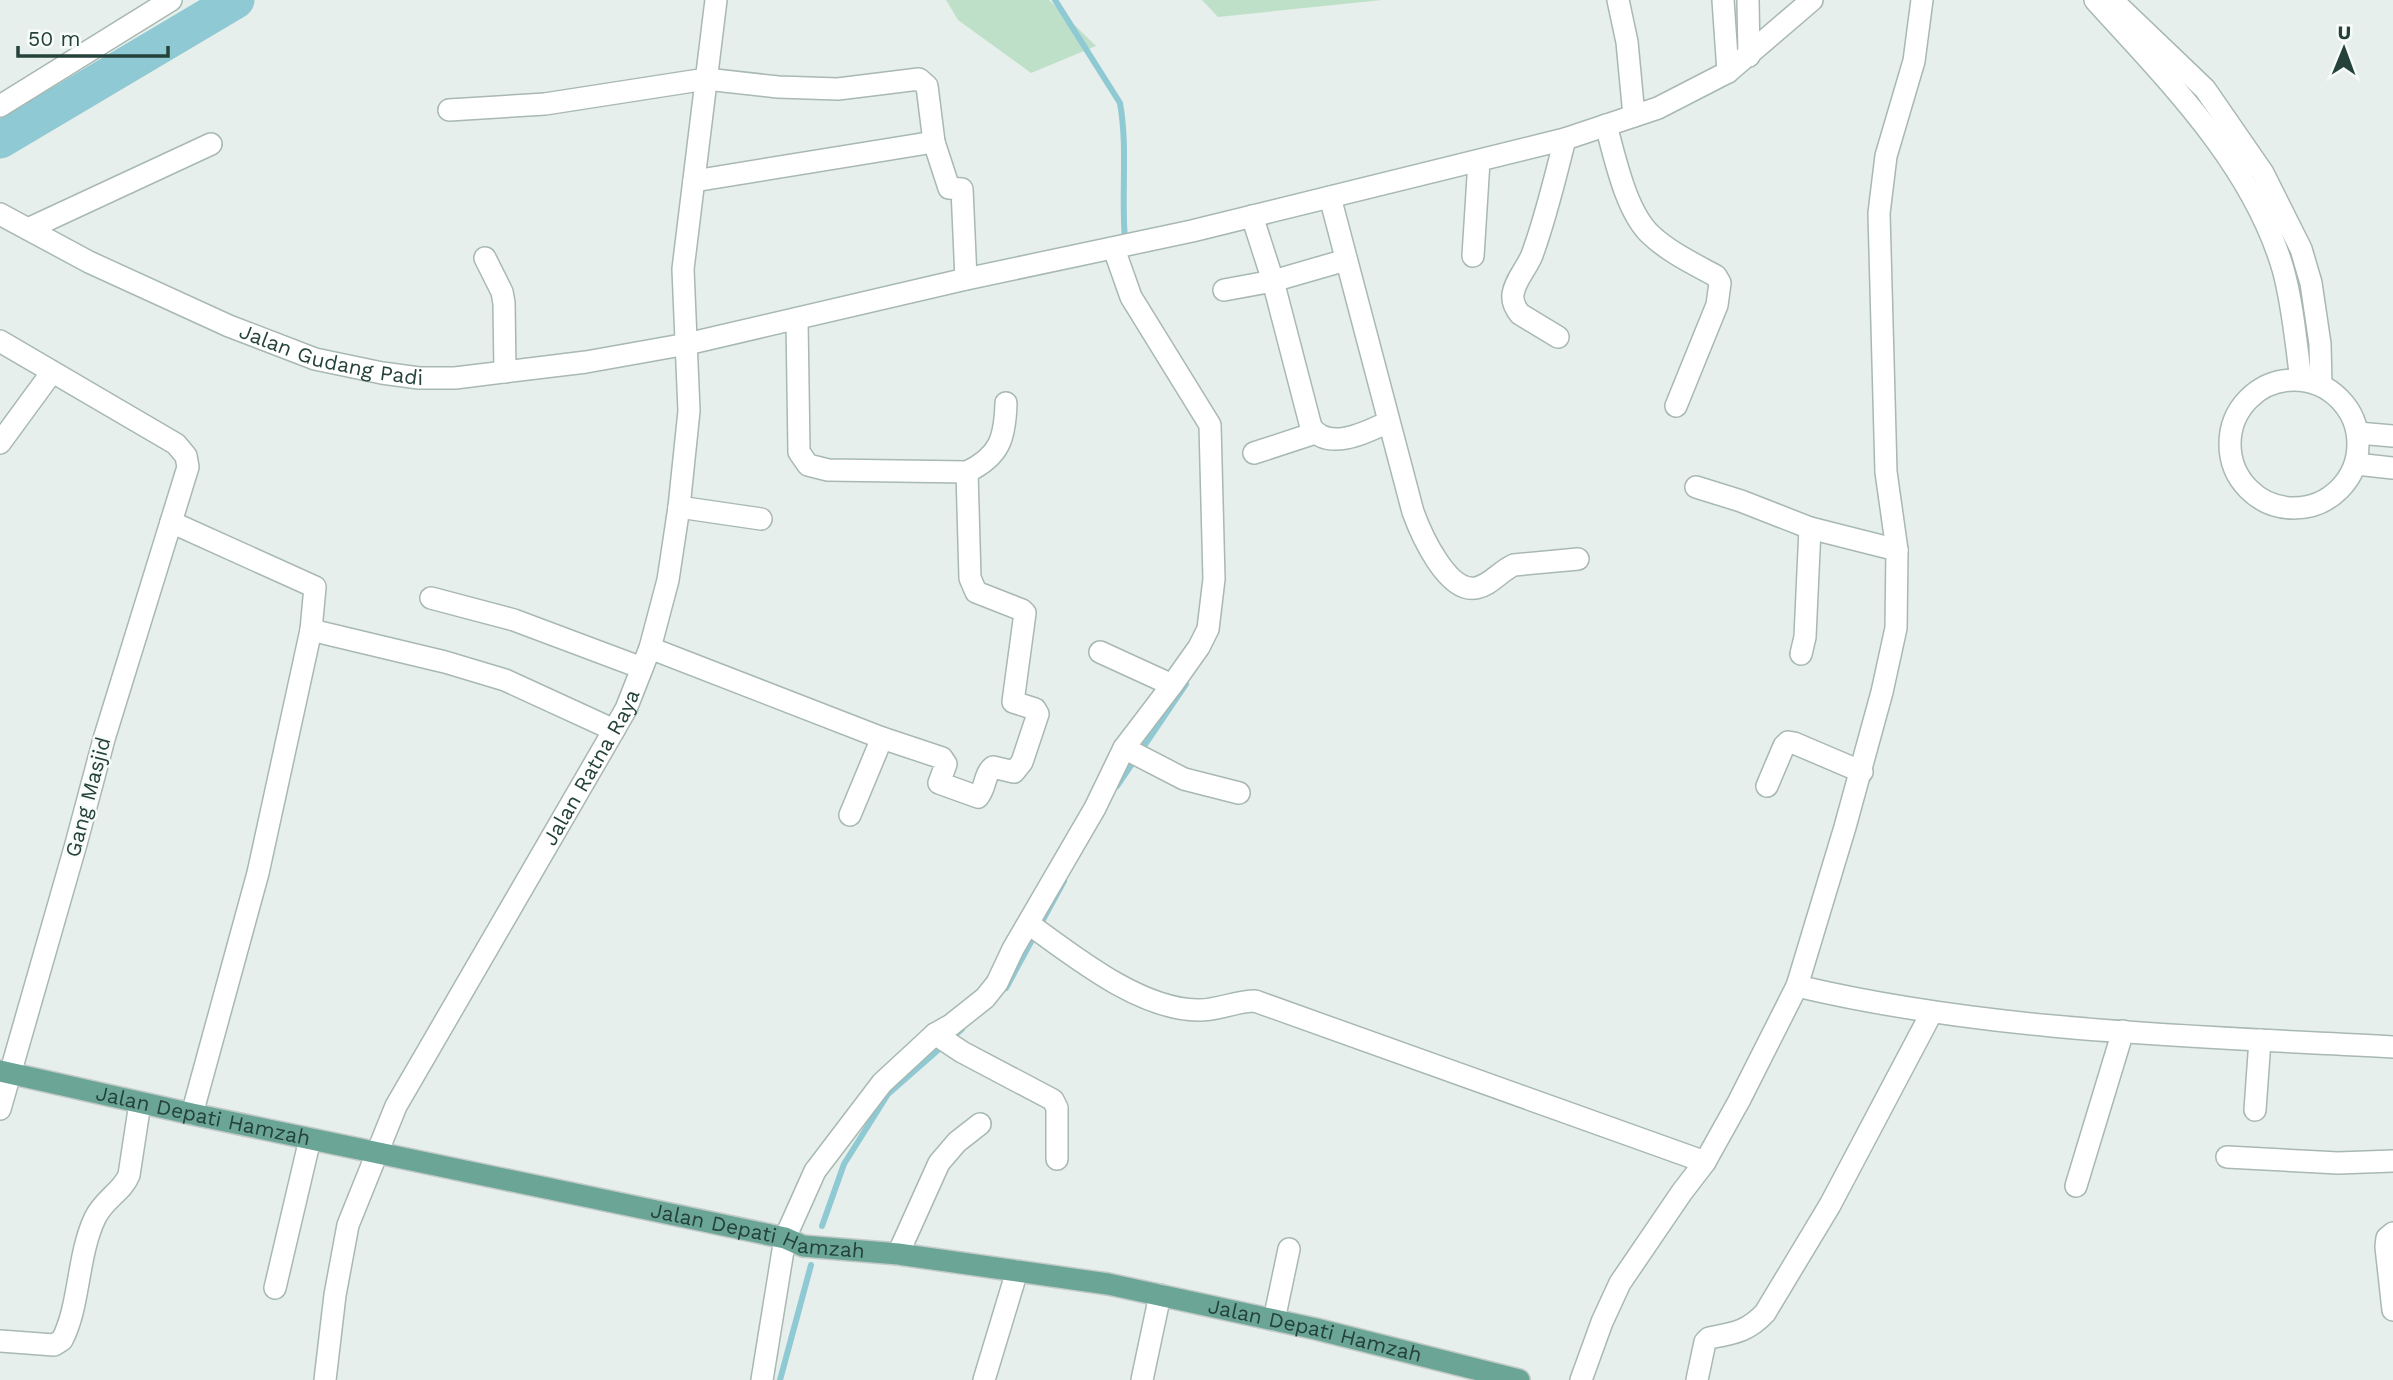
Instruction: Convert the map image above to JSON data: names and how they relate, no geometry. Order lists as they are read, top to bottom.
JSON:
{
  "streets": {
    "main road": ["Jalan Depati Hamzah"],
    "street": ["Jalan Gudang Padi", "Jalan Ratna Raya", "Gang Masjid"]
  },
  "crossings": [
    ["Jalan Gudang Padi", "Jalan Ratna Raya"],
    ["Jalan Ratna Raya", "Jalan Depati Hamzah"],
    ["Gang Masjid", "Jalan Depati Hamzah"]
  ],
  "scale_bar": "50 m",
  "north": "top"
}
